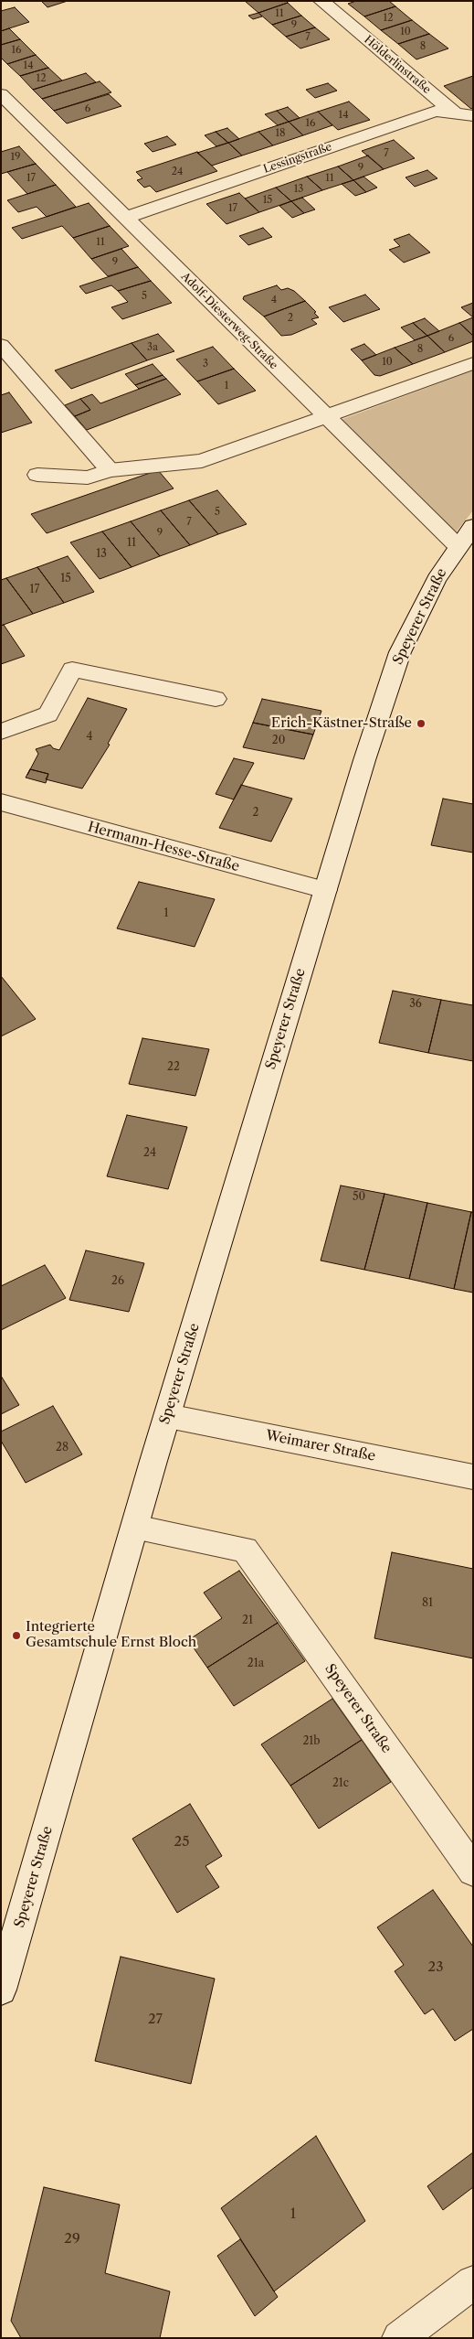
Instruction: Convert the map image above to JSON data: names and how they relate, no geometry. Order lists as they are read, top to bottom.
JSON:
{
  "streets": {
    "street": [
      "Hölderlinstraße",
      "Lessingstraße",
      "Adolf-Diesterweg-Straße",
      "Speyerer Straße",
      "Hermann-Hesse-Straße",
      "Weimarer Straße"
    ]
  },
  "crossings": [
    ["Hölderlinstraße", "Lessingstraße"],
    ["Lessingstraße", "Adolf-Diesterweg-Straße"],
    ["Adolf-Diesterweg-Straße", "Speyerer Straße"],
    ["Speyerer Straße", "Hermann-Hesse-Straße"],
    ["Speyerer Straße", "Weimarer Straße"]
  ],
  "places": ["Erich-Kästner-Straße", "Integrierte Gesamtschule Ernst Bloch"],
  "house_numbers": [
    "11",
    "12",
    "9",
    "10",
    "7",
    "8",
    "16",
    "14",
    "12",
    "6",
    "14",
    "16",
    "18",
    "7",
    "19",
    "9",
    "24",
    "17",
    "11",
    "13",
    "15",
    "17",
    "11",
    "9",
    "5",
    "4",
    "2",
    "6",
    "3a",
    "8",
    "10",
    "3",
    "1",
    "5",
    "7",
    "9",
    "11",
    "13",
    "15",
    "17",
    "4",
    "20",
    "2",
    "1",
    "36",
    "22",
    "24",
    "50",
    "26",
    "28",
    "81",
    "21",
    "21a",
    "21b",
    "21c",
    "25",
    "23",
    "27",
    "1",
    "29"
  ]
}
